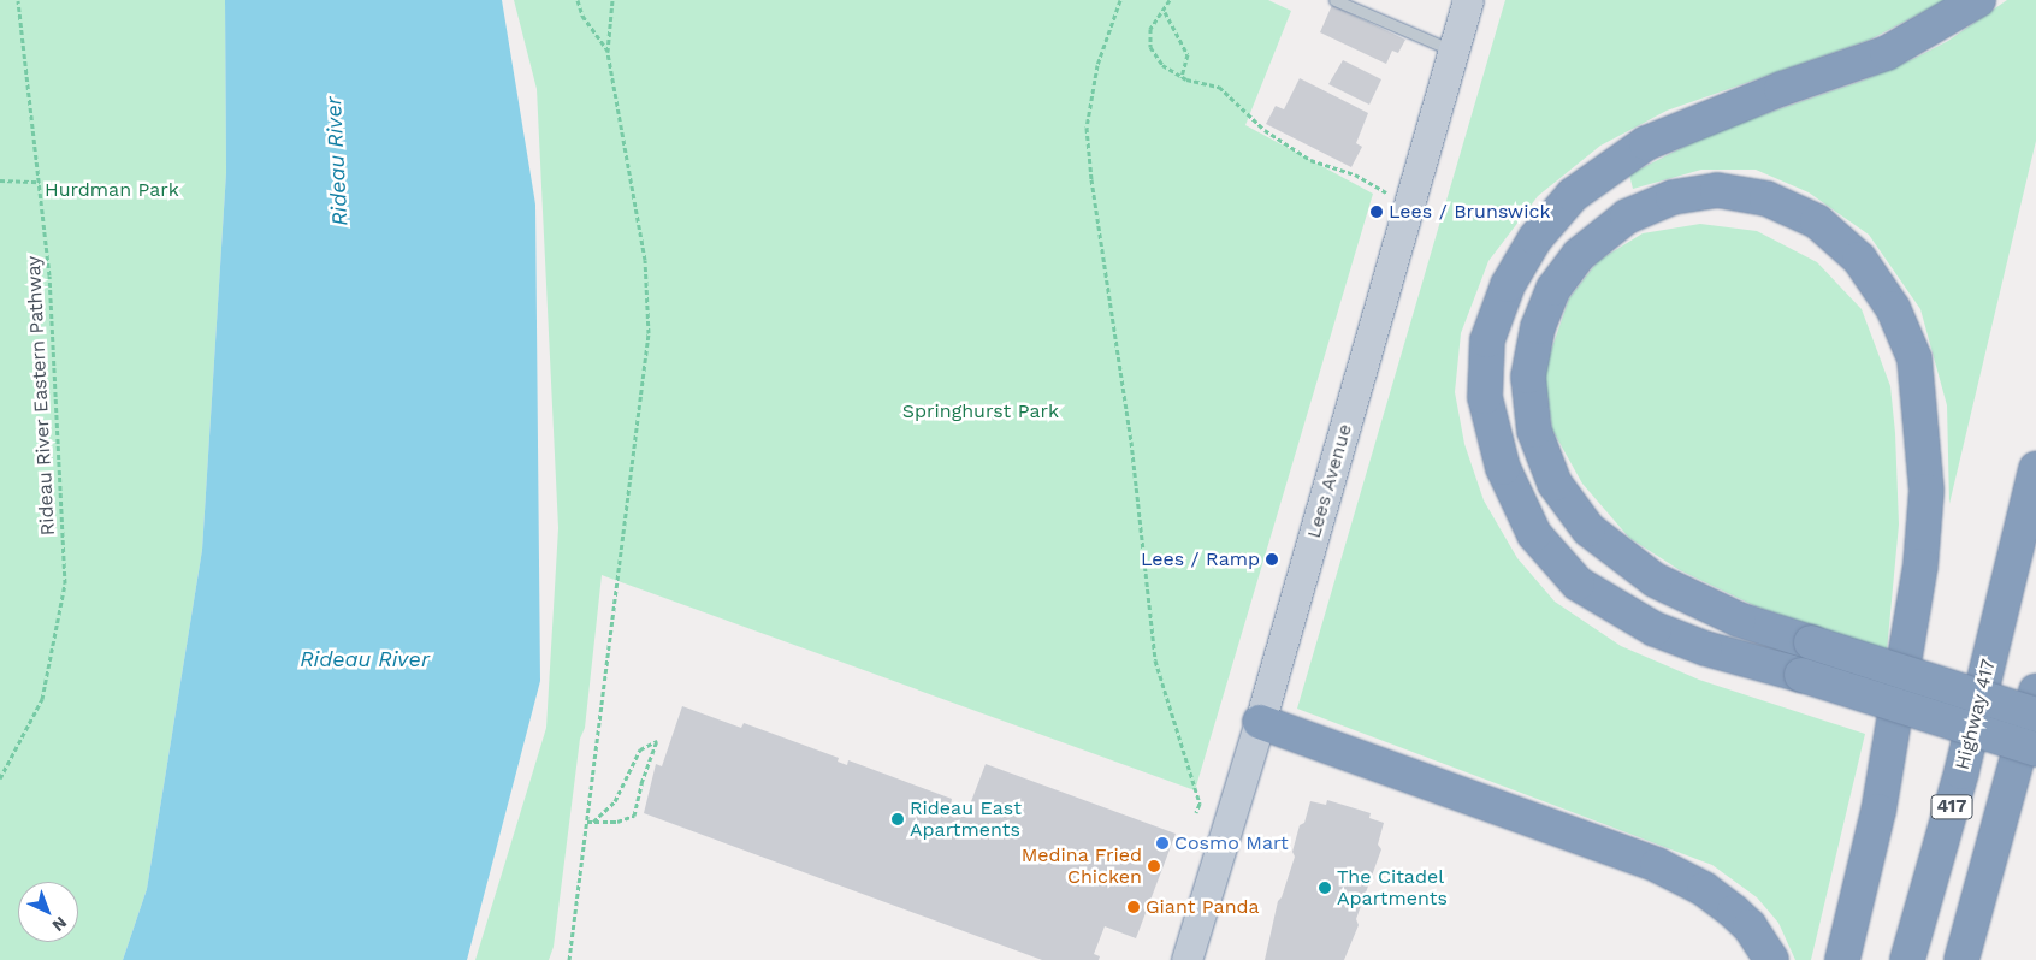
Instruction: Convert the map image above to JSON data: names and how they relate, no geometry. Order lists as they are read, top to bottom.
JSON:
{
  "streets": {
    "highway": ["Highway 417", "417"],
    "main road": ["Lees Avenue"],
    "path": ["Rideau River Eastern Pathway"]
  },
  "water": ["Rideau River"],
  "parks": ["Hurdman Park", "Springhurst Park"],
  "places": [
    "Lees / Brunswick",
    "Lees / Ramp",
    "Rideau East Apartments",
    "Cosmo Mart",
    "Medina Fried Chicken",
    "The Citadel Apartments",
    "Giant Panda"
  ],
  "north": "bottom right"
}
